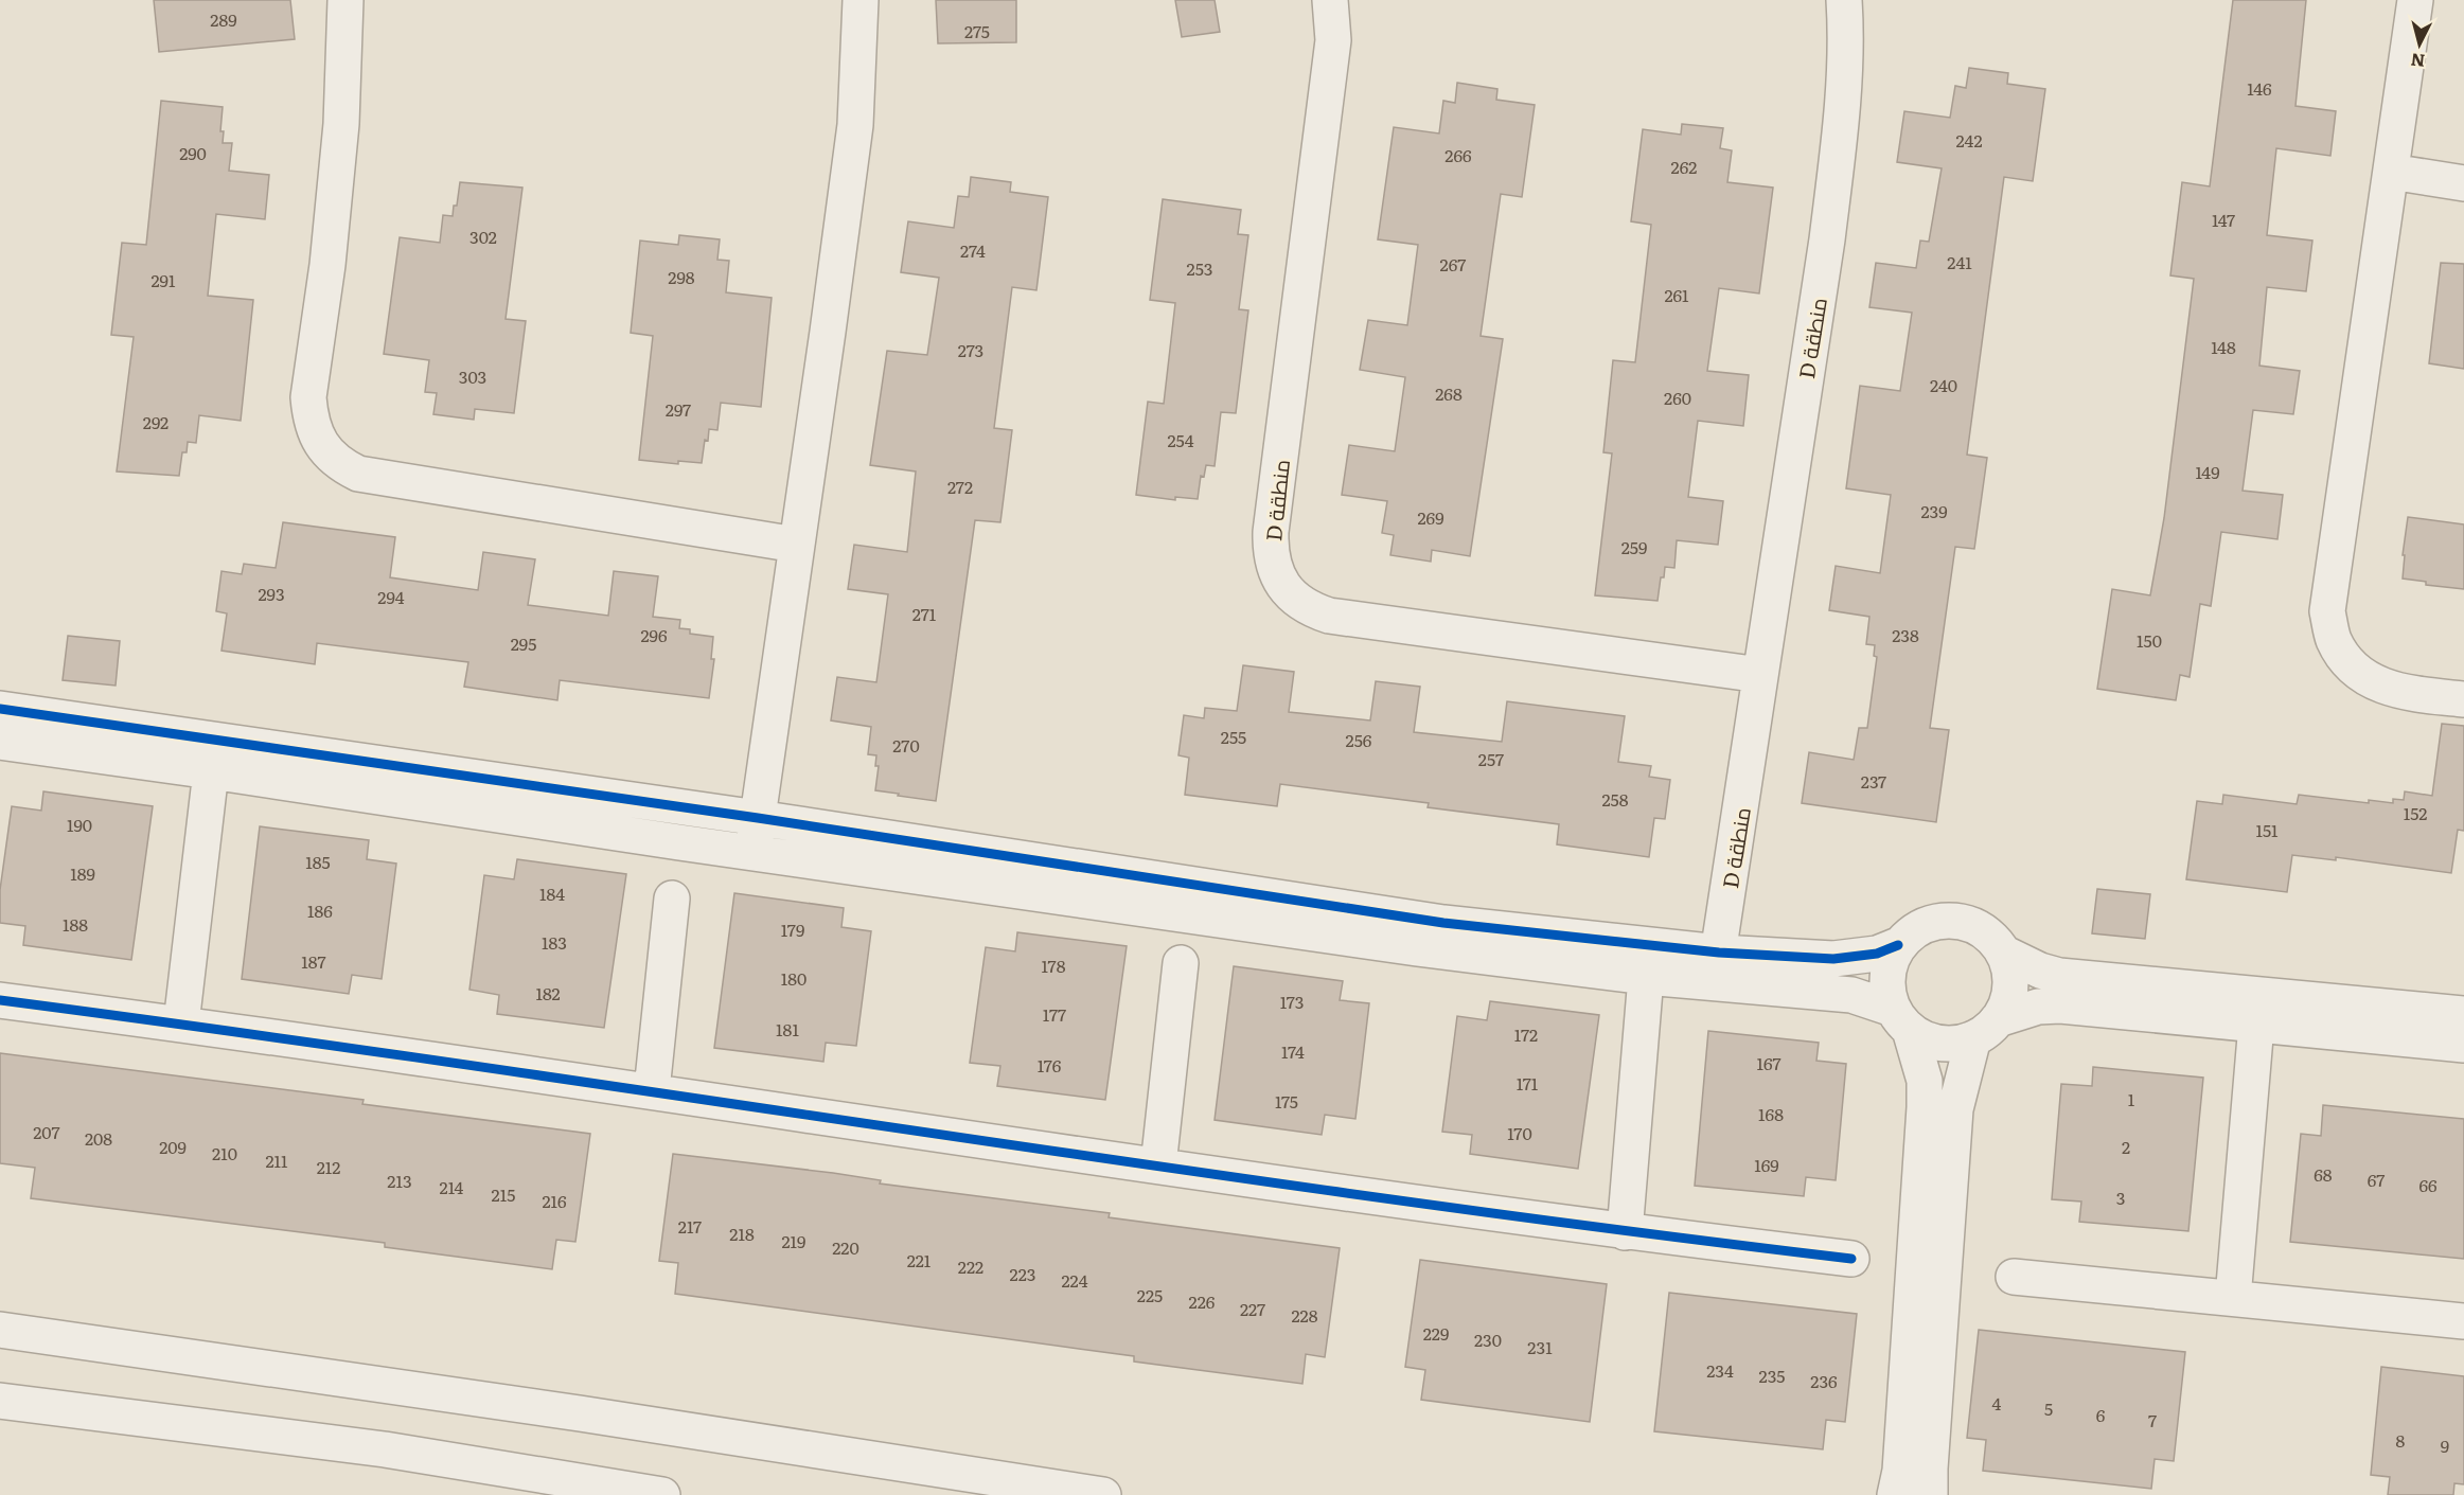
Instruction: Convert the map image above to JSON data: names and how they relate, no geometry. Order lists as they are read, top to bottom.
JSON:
{
  "streets": {
    "street": ["D منطقة"]
  },
  "house_numbers": [
    "289",
    "275",
    "146",
    "242",
    "290",
    "266",
    "262",
    "147",
    "302",
    "274",
    "241",
    "267",
    "253",
    "298",
    "291",
    "261",
    "148",
    "273",
    "303",
    "240",
    "268",
    "260",
    "297",
    "292",
    "254",
    "149",
    "272",
    "239",
    "269",
    "259",
    "293",
    "294",
    "271",
    "296",
    "238",
    "150",
    "295",
    "255",
    "256",
    "270",
    "257",
    "237",
    "258",
    "152",
    "190",
    "151",
    "185",
    "189",
    "184",
    "186",
    "188",
    "179",
    "183",
    "187",
    "178",
    "180",
    "182",
    "173",
    "177",
    "181",
    "172",
    "174",
    "167",
    "176",
    "171",
    "1",
    "175",
    "168",
    "207",
    "170",
    "208",
    "209",
    "2",
    "210",
    "211",
    "169",
    "212",
    "68",
    "67",
    "213",
    "66",
    "214",
    "215",
    "3",
    "216",
    "217",
    "218",
    "219",
    "220",
    "221",
    "222",
    "223",
    "224",
    "225",
    "226",
    "227",
    "228",
    "229",
    "230",
    "231",
    "234",
    "235",
    "236",
    "4",
    "5",
    "6",
    "7",
    "8",
    "9"
  ],
  "north": "bottom"
}
